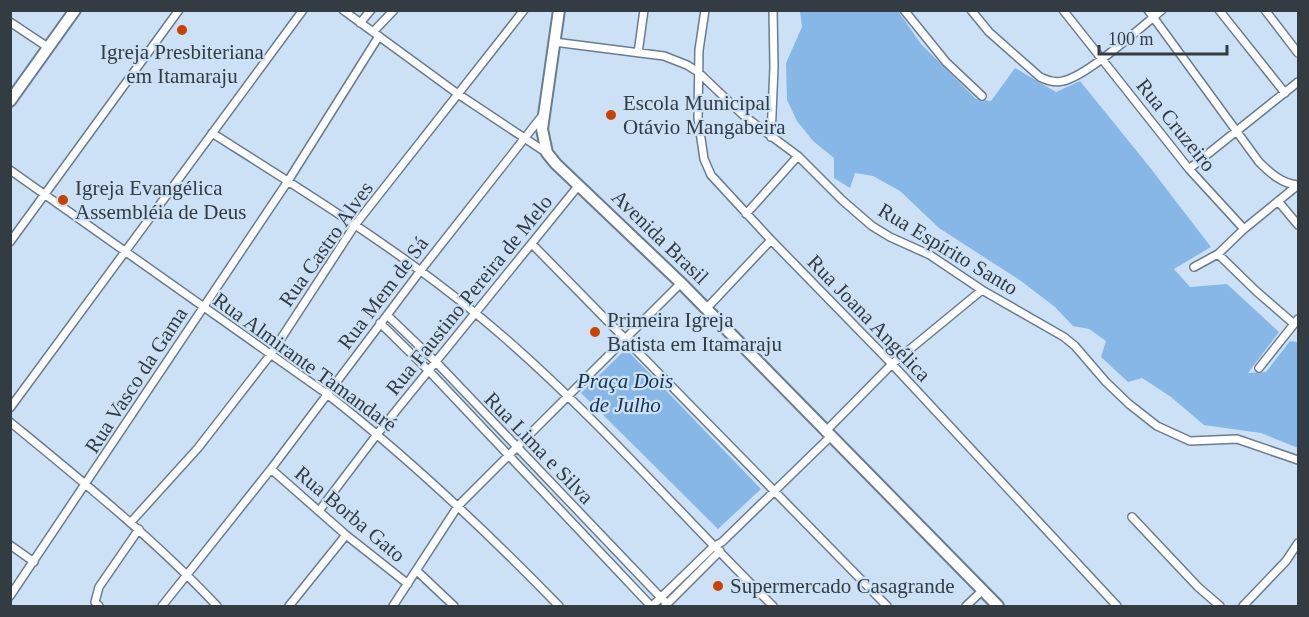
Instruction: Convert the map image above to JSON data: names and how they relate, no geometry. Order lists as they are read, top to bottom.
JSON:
{
  "streets": {
    "street": [
      "Rua Cruzeiro",
      "Avenida Brasil",
      "Rua Castro Alves",
      "Rua Espírito Santo",
      "Rua Mem de Sá",
      "Rua Faustino Pereira de Melo",
      "Rua Joana Angélica",
      "Rua Almirante Tamandaré",
      "Rua Vasco da Gama",
      "Rua Lima e Silva",
      "Rua Borba Gato"
    ]
  },
  "crossings": [
    ["Avenida Brasil", "Rua Faustino Pereira de Melo"],
    ["Rua Castro Alves", "Rua Almirante Tamandaré"],
    ["Rua Espírito Santo", "Rua Joana Angélica"],
    ["Rua Mem de Sá", "Rua Almirante Tamandaré"],
    ["Rua Mem de Sá", "Rua Lima e Silva"],
    ["Rua Mem de Sá", "Rua Borba Gato"],
    ["Rua Faustino Pereira de Melo", "Rua Almirante Tamandaré"],
    ["Rua Faustino Pereira de Melo", "Rua Lima e Silva"],
    ["Rua Faustino Pereira de Melo", "Rua Borba Gato"],
    ["Rua Almirante Tamandaré", "Rua Vasco da Gama"]
  ],
  "parks": ["Praça Dois de Julho"],
  "places": [
    "Igreja Presbiteriana em Itamaraju",
    "Escola Municipal Otávio Mangabeira",
    "Igreja Evangélica Assembléia de Deus",
    "Primeira Igreja Batista em Itamaraju",
    "Supermercado Casagrande"
  ],
  "scale_bar": "100 m"
}
